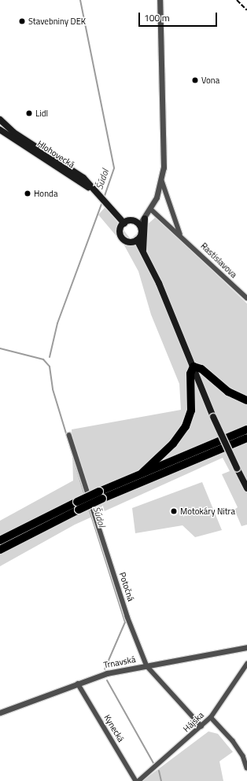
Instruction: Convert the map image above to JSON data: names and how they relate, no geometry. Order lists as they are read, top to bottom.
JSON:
{
  "streets": {
    "main road": ["Hlohovecká"],
    "street": [
      "Rastislavova",
      "Potočná",
      "Trnavská",
      "Hájska",
      "Kynecká"
    ]
  },
  "crossings": [
    ["Potočná", "Trnavská"],
    ["Potočná", "Hájska"],
    ["Trnavská", "Kynecká"]
  ],
  "water": ["Šúdol"],
  "places": [
    "Stavebniny DEK",
    "Vona",
    "Lidl",
    "Honda",
    "Motokáry Nitra"
  ],
  "scale_bar": "100 m"
}
